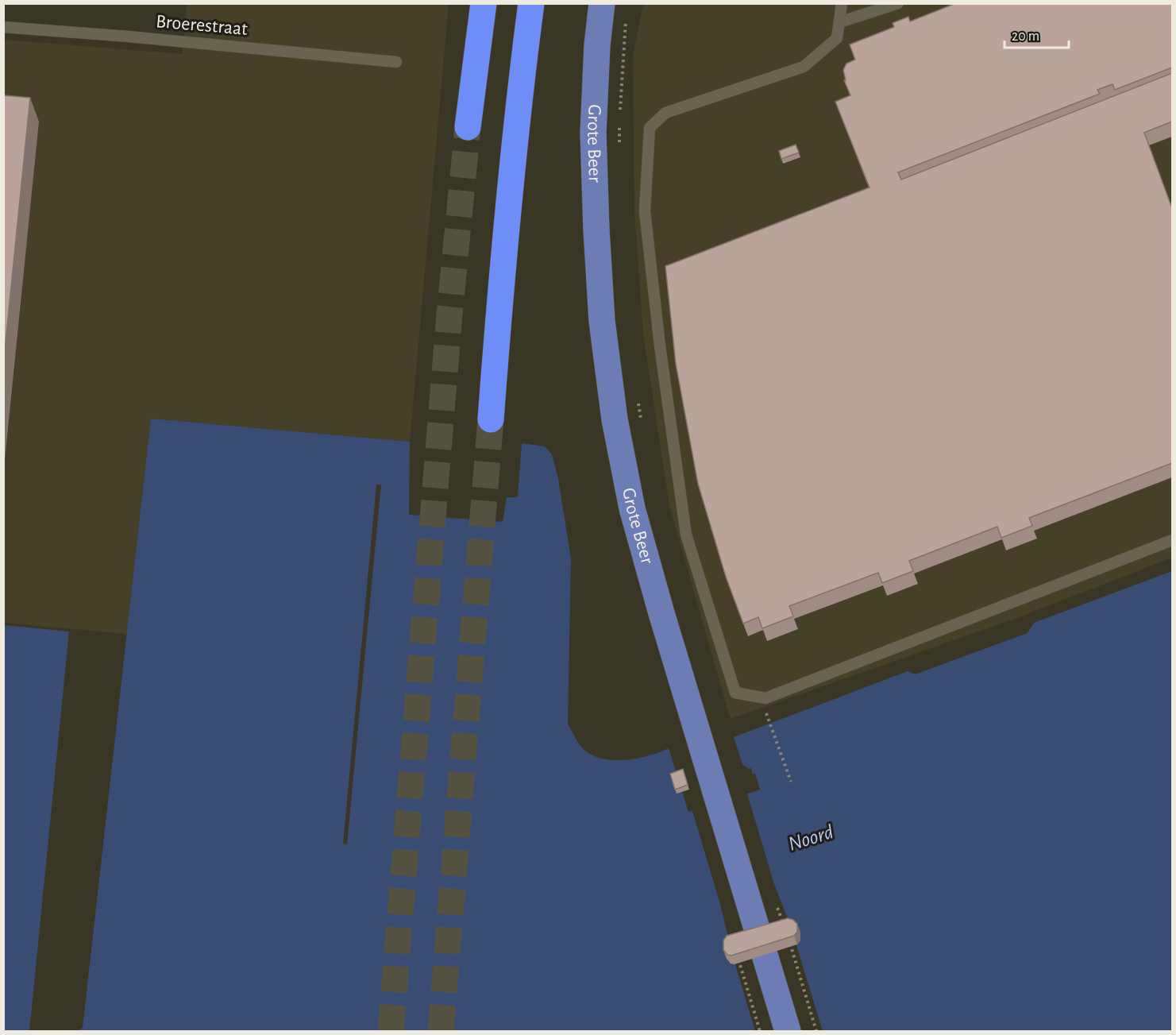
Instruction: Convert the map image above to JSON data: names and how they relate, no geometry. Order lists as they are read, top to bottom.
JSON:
{
  "streets": {
    "main road": ["Grote Beer"],
    "lane": ["Broerestraat"]
  },
  "water": ["Noord"],
  "scale_bar": "20 m"
}
